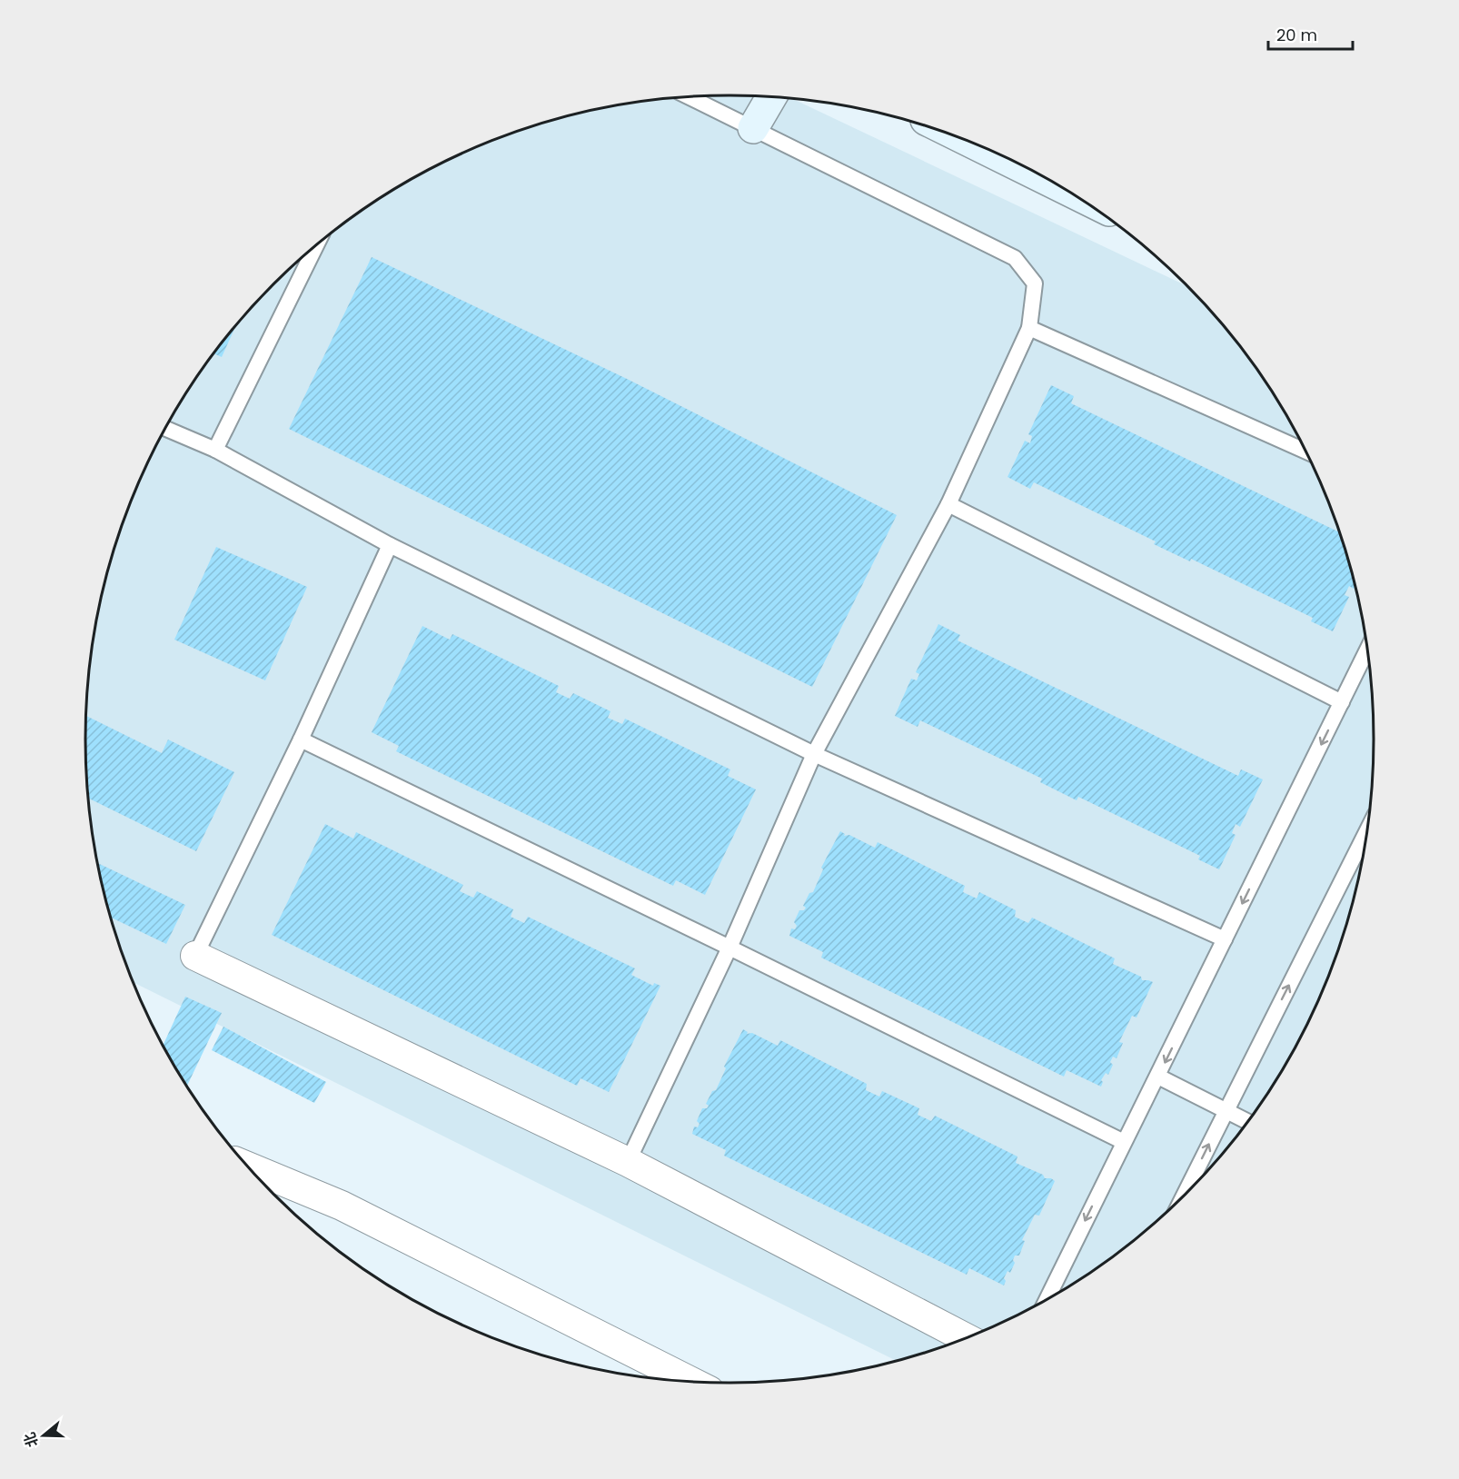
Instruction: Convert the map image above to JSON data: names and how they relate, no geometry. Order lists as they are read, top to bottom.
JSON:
{
  "scale_bar": "20 m",
  "north": "left"
}
